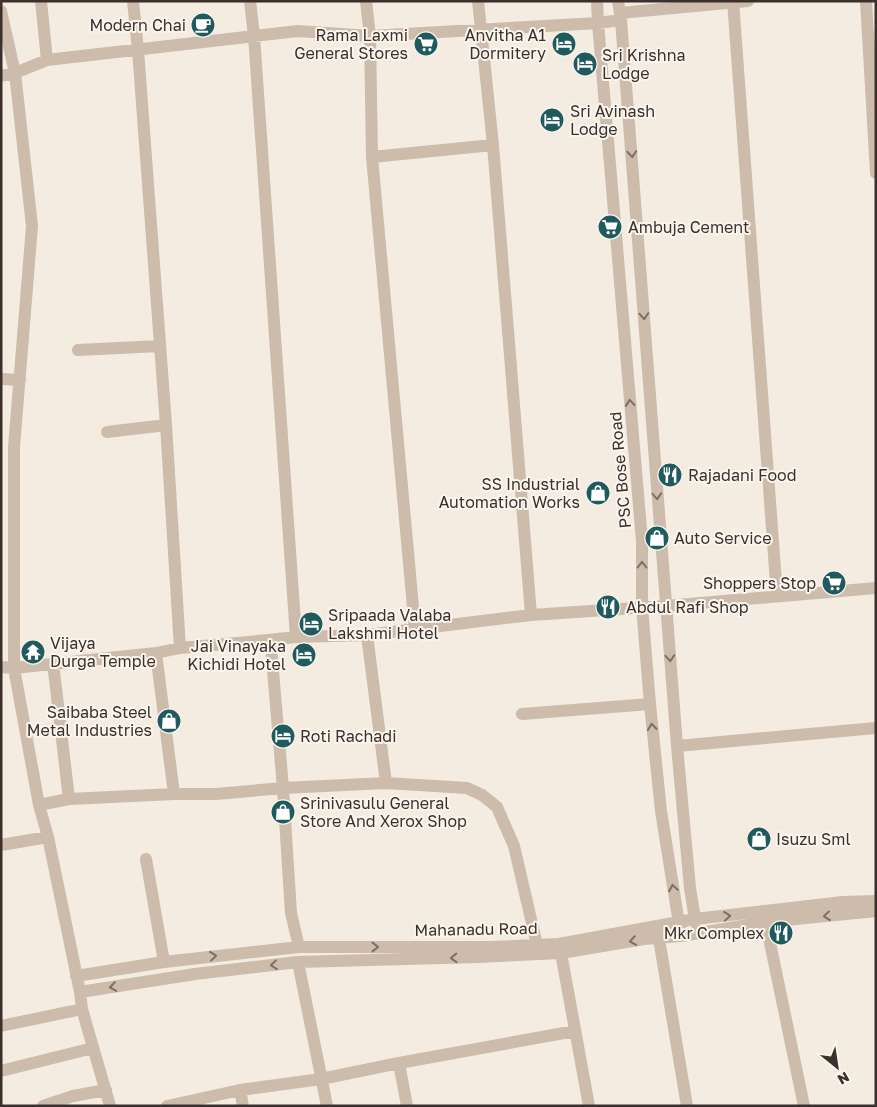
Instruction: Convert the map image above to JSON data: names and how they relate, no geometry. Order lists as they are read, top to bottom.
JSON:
{
  "streets": {
    "street": ["PSC Bose Road", "Mahanadu Road"]
  },
  "crossings": [
    ["PSC Bose Road", "Mahanadu Road"]
  ],
  "places": {
    "cafe": ["Modern Chai"],
    "supermarket": ["Rama Laxmi General Stores", "Ambuja Cement", "Shoppers Stop"],
    "hotel": [
      "Anvitha A1 Dormitery",
      "Sri Krishna Lodge",
      "Sri Avinash Lodge",
      "Sripaada Valaba Lakshmi Hotel",
      "Jai Vinayaka Kichidi Hotel",
      "Roti Rachadi"
    ],
    "restaurant": ["Rajadani Food", "Abdul Rafi Shop", "Mkr Complex"],
    "shop": [
      "SS Industrial Automation Works",
      "Auto Service",
      "Saibaba Steel Metal Industries",
      "Srinivasulu General Store And Xerox Shop",
      "Isuzu Sml"
    ],
    "temple": ["Vijaya Durga Temple"]
  },
  "north": "bottom right"
}
